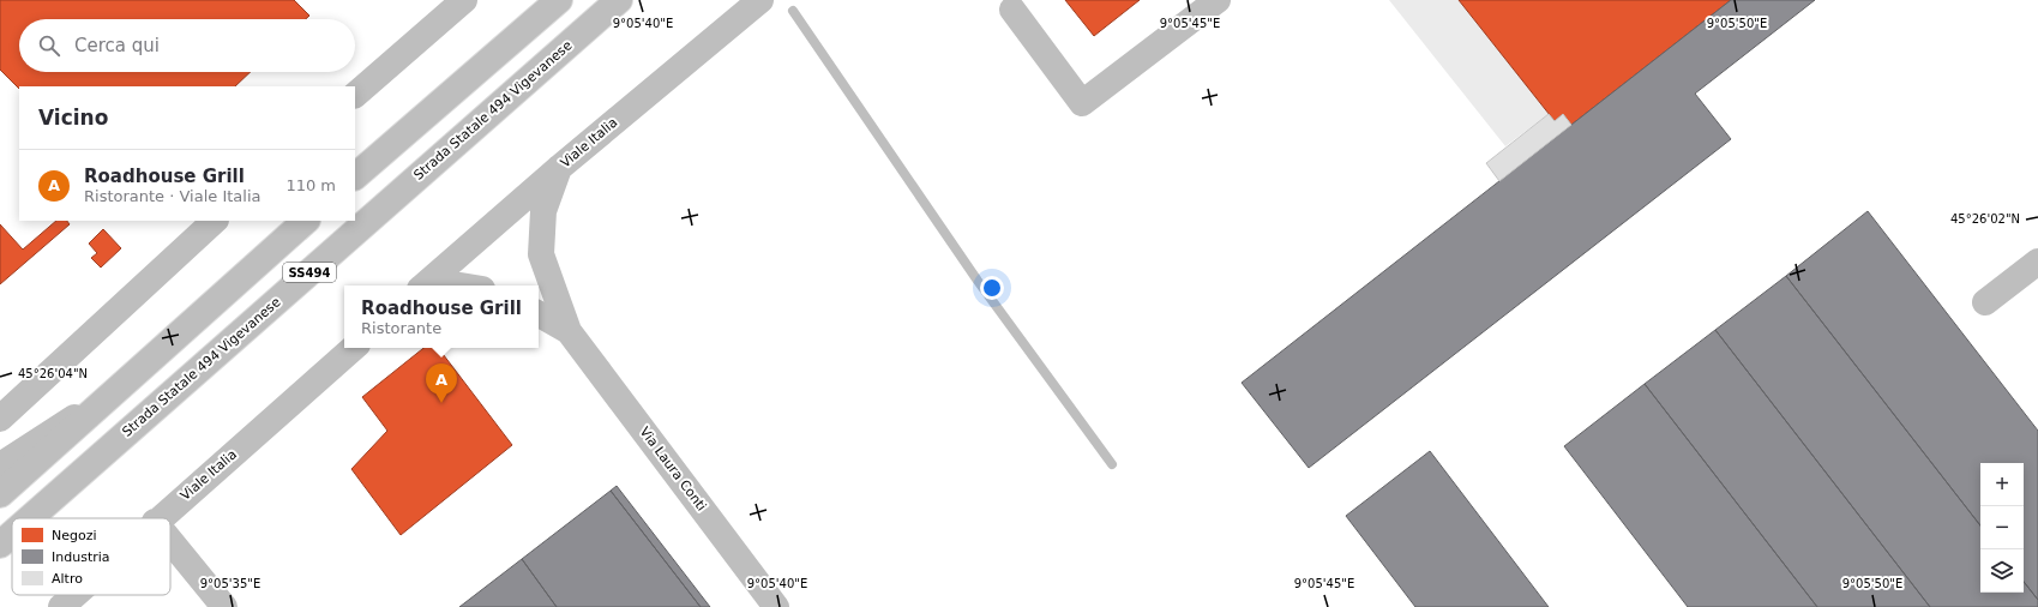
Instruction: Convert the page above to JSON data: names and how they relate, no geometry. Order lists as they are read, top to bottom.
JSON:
{
  "streets": {
    "street": [
      "Strada Statale 494 Vigevanese",
      "Viale Italia",
      "SS494",
      "Via Laura Conti"
    ]
  },
  "crossings": [
    ["Viale Italia", "Via Laura Conti"]
  ],
  "legend": ["Negozi", "Industria", "Altro"],
  "page": {
    "search": "Cerca qui",
    "heading": "Vicino",
    "list": [
      {
        "mark": "A",
        "name": "Roadhouse Grill",
        "note": "Ristorante · Viale Italia",
        "value": "110 m"
      }
    ],
    "popup": ["Roadhouse Grill", "Ristorante"],
    "pins": "A",
    "map_buttons": ["+", "−"]
  },
  "coordinates": [
    "9°05'40\"E",
    "9°05'45\"E",
    "9°05'50\"E",
    "45°26'02\"N",
    "45°26'04\"N",
    "9°05'35\"E"
  ]
}
